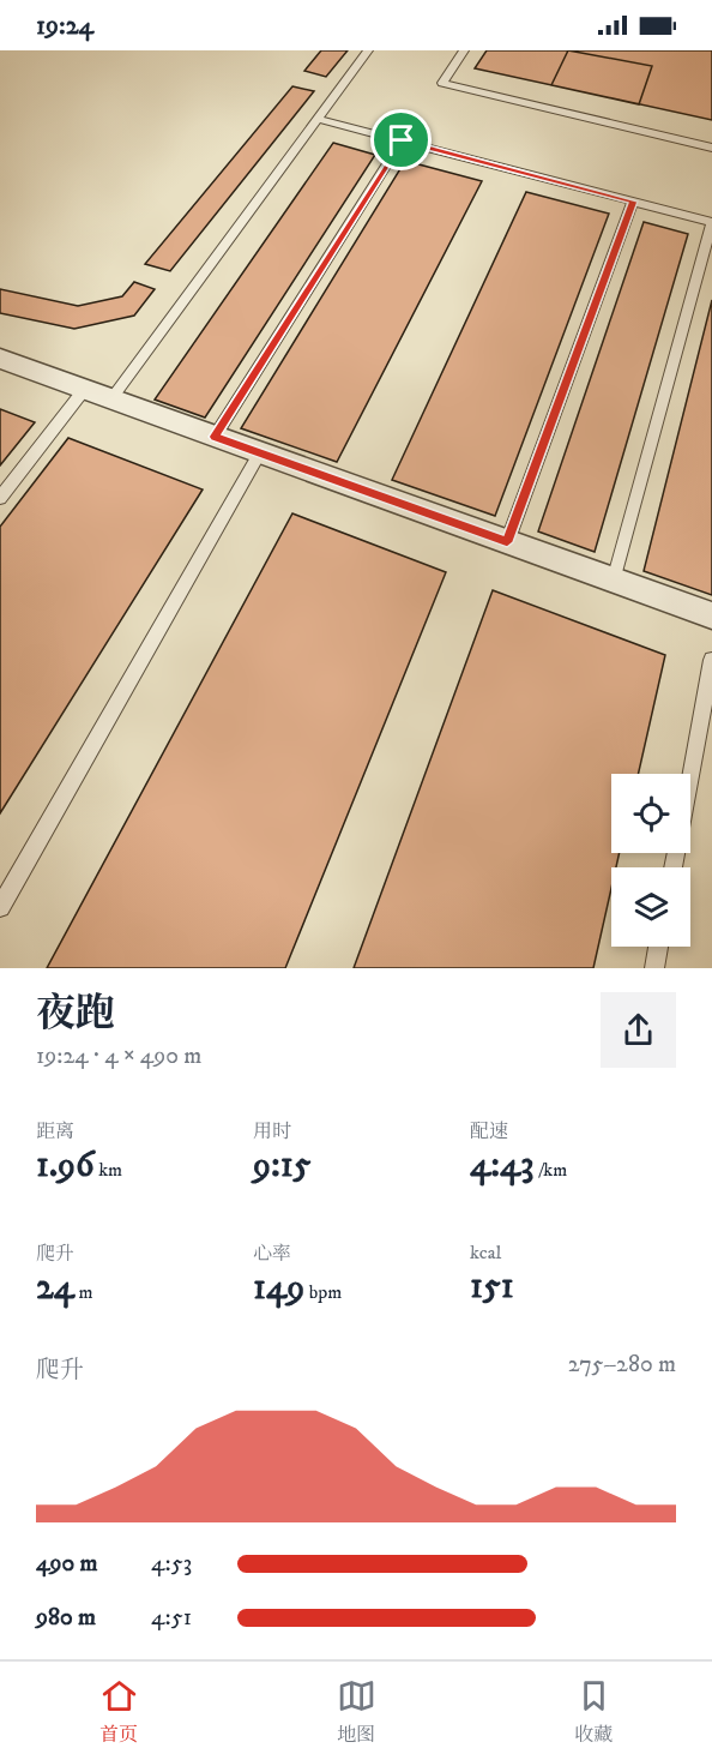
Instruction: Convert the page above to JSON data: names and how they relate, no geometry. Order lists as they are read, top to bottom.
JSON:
{
  "page": {
    "status": "19:24",
    "heading": ["夜跑", "19:24 · 4 × 490 m"],
    "stats": [
      ["距离", "1.96 km"],
      ["用时", "9:15"],
      ["配速", "4:43 /km"],
      ["爬升", "24 m"],
      ["心率", "149 bpm"],
      ["kcal", "151"]
    ],
    "chart": ["爬升", "275–280 m"],
    "list": [
      {
        "name": "490 m",
        "note": "4:53"
      },
      {
        "name": "980 m",
        "note": "4:51"
      }
    ],
    "tabs": ["首页", "地图", "收藏"]
  }
}
